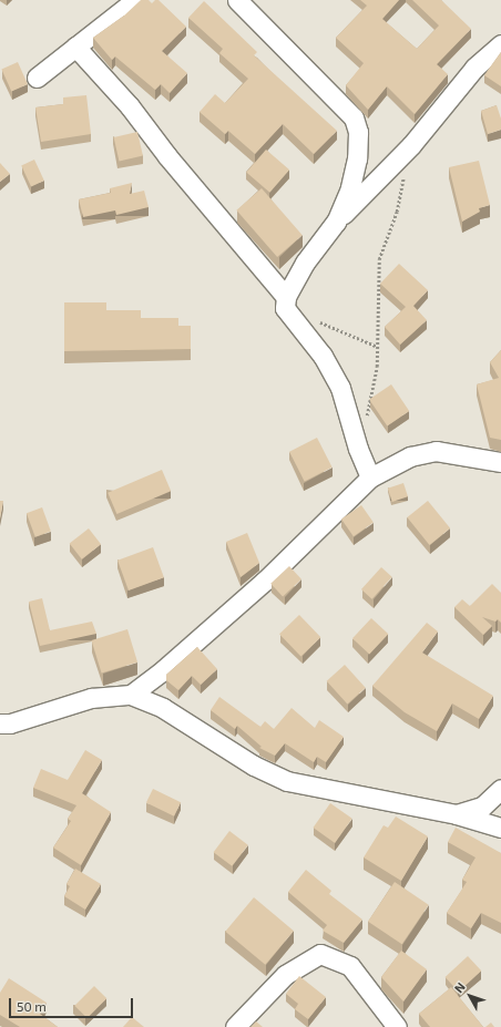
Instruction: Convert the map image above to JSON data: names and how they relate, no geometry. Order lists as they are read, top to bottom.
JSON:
{
  "scale_bar": "50 m",
  "north": "top left"
}
